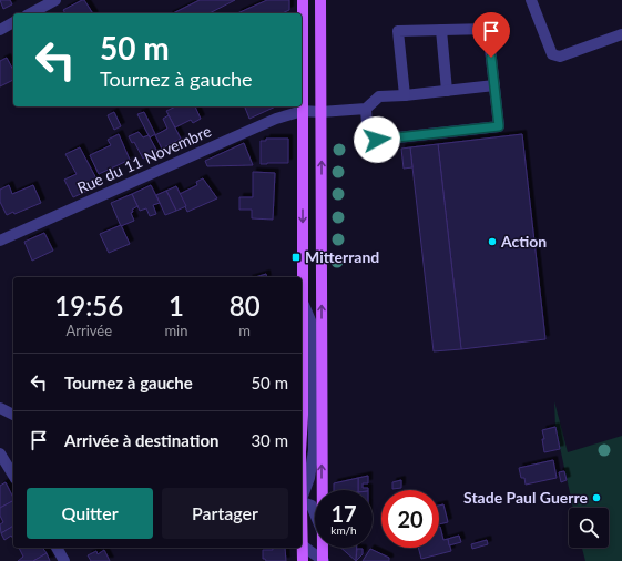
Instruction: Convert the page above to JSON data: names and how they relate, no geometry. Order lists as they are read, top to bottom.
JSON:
{
  "streets": {
    "street": ["Rue du 11 Novembre"]
  },
  "places": {
    "other": ["Action", "Stade Paul Guerre"],
    "transit": ["Mitterrand"]
  },
  "page": {
    "turn": ["50 m", "Tournez à gauche"],
    "eta": [
      "19:56",
      "Arrivée",
      "1",
      "min",
      "80",
      "m"
    ],
    "list": [
      {
        "name": "Tournez à gauche",
        "value": "50 m"
      },
      {
        "name": "Arrivée à destination",
        "value": "30 m"
      }
    ],
    "buttons": ["Quitter", "Partager"],
    "speed": "17 km/h",
    "limit": "20"
  }
}
